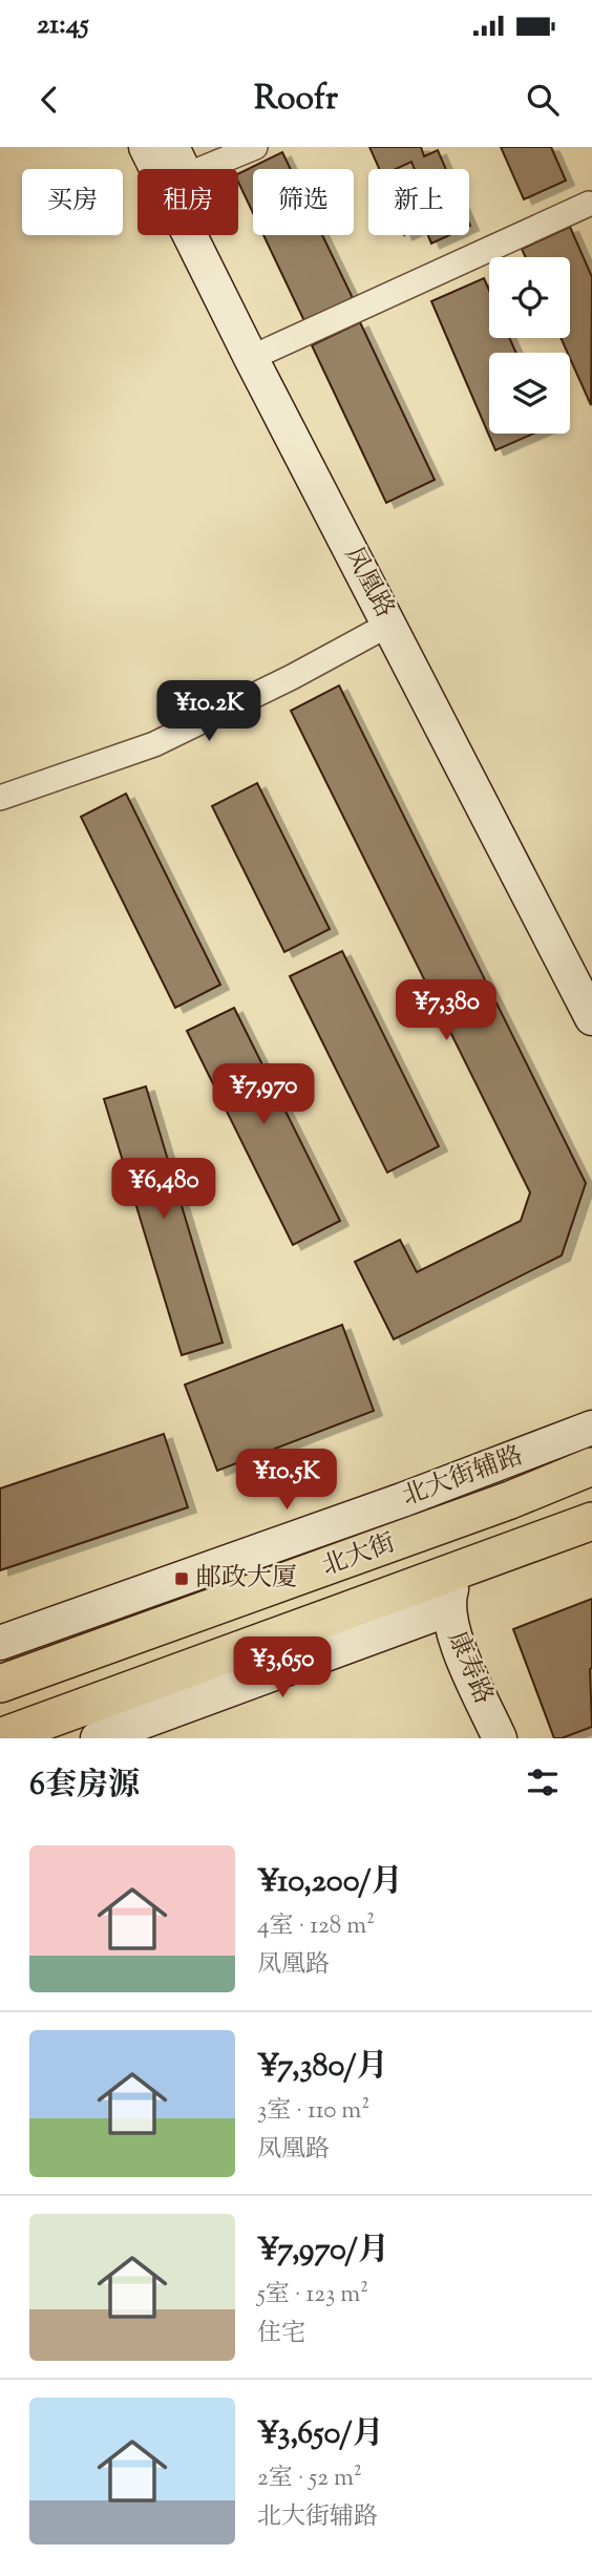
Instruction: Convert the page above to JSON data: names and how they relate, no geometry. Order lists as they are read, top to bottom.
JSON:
{
  "streets": {
    "main road": ["北大街"],
    "street": ["凤凰路", "北大街辅路", "康寿路"]
  },
  "crossings": [
    ["北大街", "康寿路"]
  ],
  "places": {
    "transit": ["邮政大厦"]
  },
  "page": {
    "status": "21:45",
    "header": "Roofr",
    "chip": [
      "买房",
      "租房",
      "筛选",
      "新上"
    ],
    "price": [
      "¥10.2K",
      "¥7,380",
      "¥7,970",
      "¥6,480",
      "¥10.5K",
      "¥3,650"
    ],
    "heading": "6套房源",
    "list": [
      {
        "name": "¥10,200/月",
        "note": "4室 · 128 m² · 凤凰路"
      },
      {
        "name": "¥7,380/月",
        "note": "3室 · 110 m² · 凤凰路"
      },
      {
        "name": "¥7,970/月",
        "note": "5室 · 123 m² · 住宅"
      },
      {
        "name": "¥3,650/月",
        "note": "2室 · 52 m² · 北大街辅路"
      }
    ]
  }
}
